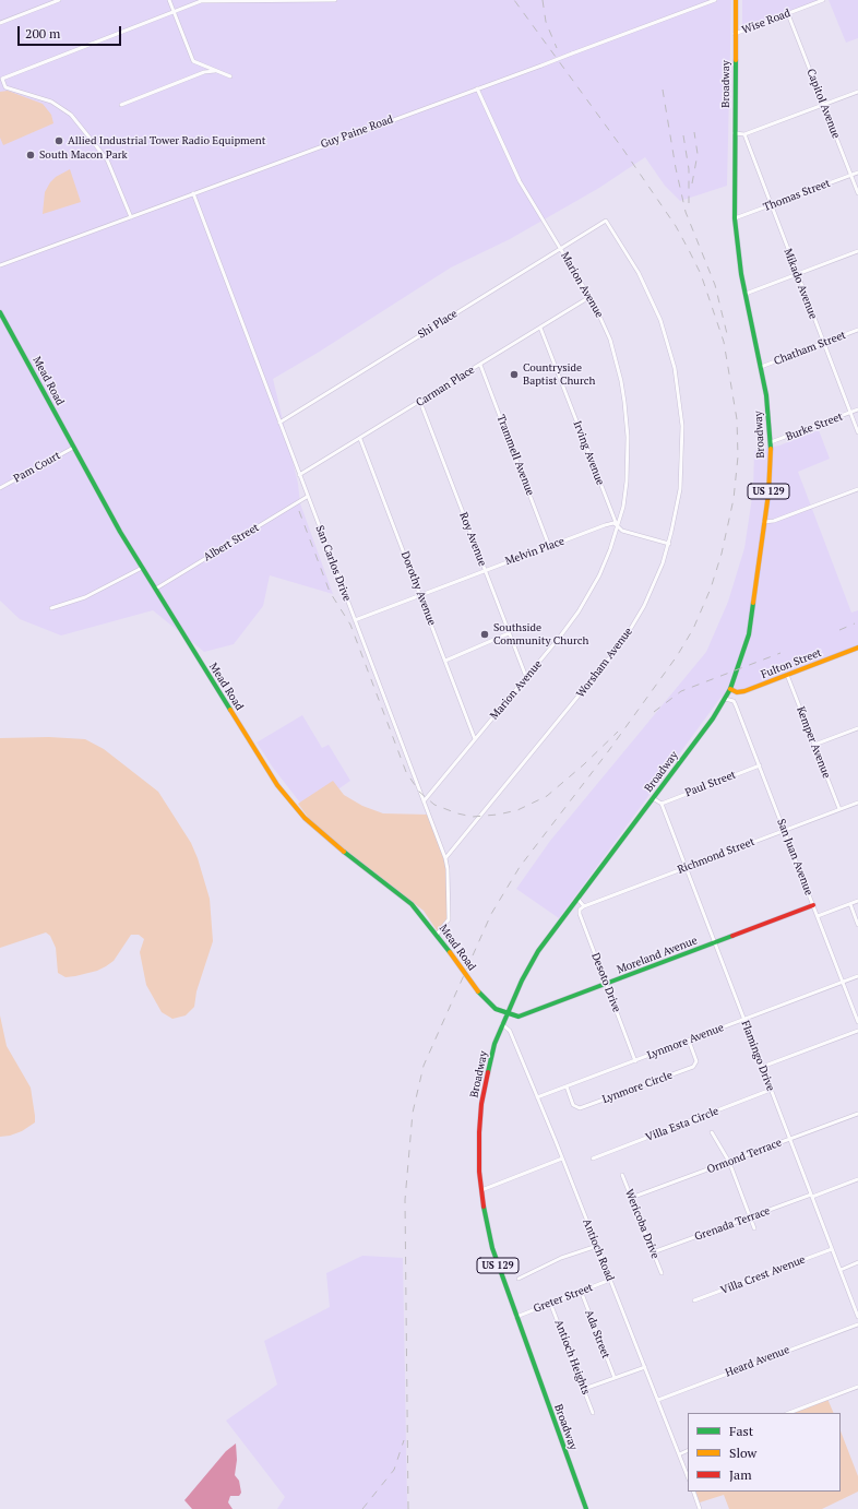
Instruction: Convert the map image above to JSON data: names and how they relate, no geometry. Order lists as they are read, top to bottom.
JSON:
{
  "streets": {
    "main road": [
      "Broadway",
      "Mead Road",
      "US 129",
      "Fulton Street",
      "Moreland Avenue"
    ],
    "street": [
      "Wise Road",
      "Capitol Avenue",
      "Guy Paine Road",
      "Thomas Street",
      "Mikado Avenue",
      "Marion Avenue",
      "Shi Place",
      "Chatham Street",
      "Carman Place",
      "Burke Street",
      "Irving Avenue",
      "Trammell Avenue",
      "Pam Court",
      "Roy Avenue",
      "Albert Street",
      "Melvin Place",
      "San Carlos Drive",
      "Dorothy Avenue",
      "Worsham Avenue",
      "Kemper Avenue",
      "Paul Street",
      "Richmond Street",
      "San Juan Avenue",
      "Desoto Drive",
      "Lynmore Avenue",
      "Flamingo Drive",
      "Lynmore Circle",
      "Villa Esta Circle",
      "Ormond Terrace",
      "Wericoba Drive",
      "Grenada Terrace",
      "Antioch Road",
      "Villa Crest Avenue",
      "Greter Street",
      "Ada Street",
      "Antioch Heights",
      "Heard Avenue"
    ]
  },
  "crossings": [
    ["Wise Road", "Broadway"],
    ["Wise Road", "Capitol Avenue"],
    ["Broadway", "Thomas Street"],
    ["Broadway", "Chatham Street"],
    ["Broadway", "Mead Road"],
    ["Broadway", "Burke Street"],
    ["Broadway", "Fulton Street"],
    ["Broadway", "San Juan Avenue"],
    ["Broadway", "Moreland Avenue"],
    ["Broadway", "Antioch Road"],
    ["Broadway", "Greter Street"],
    ["Capitol Avenue", "Thomas Street"],
    ["Guy Paine Road", "Marion Avenue"],
    ["Guy Paine Road", "San Carlos Drive"],
    ["Thomas Street", "Mikado Avenue"],
    ["Mikado Avenue", "Chatham Street"],
    ["Mikado Avenue", "Burke Street"],
    ["Marion Avenue", "Shi Place"],
    ["Marion Avenue", "Carman Place"],
    ["Marion Avenue", "Irving Avenue"],
    ["Marion Avenue", "Roy Avenue"],
    ["Marion Avenue", "Melvin Place"],
    ["Marion Avenue", "San Carlos Drive"],
    ["Marion Avenue", "Dorothy Avenue"],
    ["Shi Place", "San Carlos Drive"],
    ["Shi Place", "Worsham Avenue"],
    ["Mead Road", "Pam Court"],
    ["Mead Road", "Albert Street"],
    ["Mead Road", "San Carlos Drive"],
    ["Mead Road", "Moreland Avenue"],
    ["Carman Place", "Irving Avenue"],
    ["Carman Place", "Trammell Avenue"],
    ["Carman Place", "Roy Avenue"],
    ["Carman Place", "San Carlos Drive"],
    ["Carman Place", "Dorothy Avenue"],
    ["Irving Avenue", "Melvin Place"],
    ["Trammell Avenue", "Melvin Place"],
    ["Roy Avenue", "Melvin Place"],
    ["Albert Street", "San Carlos Drive"],
    ["Melvin Place", "San Carlos Drive"],
    ["Melvin Place", "Dorothy Avenue"],
    ["San Carlos Drive", "Worsham Avenue"],
    ["Fulton Street", "Kemper Avenue"],
    ["Kemper Avenue", "Richmond Street"],
    ["Paul Street", "San Juan Avenue"],
    ["Paul Street", "Flamingo Drive"],
    ["Richmond Street", "San Juan Avenue"],
    ["Richmond Street", "Desoto Drive"],
    ["Richmond Street", "Flamingo Drive"],
    ["San Juan Avenue", "Moreland Avenue"],
    ["San Juan Avenue", "Lynmore Avenue"],
    ["Moreland Avenue", "Desoto Drive"],
    ["Moreland Avenue", "Flamingo Drive"],
    ["Desoto Drive", "Lynmore Avenue"],
    ["Lynmore Avenue", "Flamingo Drive"],
    ["Lynmore Avenue", "Lynmore Circle"],
    ["Lynmore Avenue", "Antioch Road"],
    ["Flamingo Drive", "Villa Esta Circle"],
    ["Flamingo Drive", "Ormond Terrace"],
    ["Flamingo Drive", "Grenada Terrace"],
    ["Flamingo Drive", "Villa Crest Avenue"],
    ["Ormond Terrace", "Wericoba Drive"],
    ["Wericoba Drive", "Grenada Terrace"],
    ["Antioch Road", "Greter Street"],
    ["Antioch Road", "Heard Avenue"],
    ["Greter Street", "Ada Street"],
    ["Greter Street", "Antioch Heights"]
  ],
  "places": [
    "Allied Industrial Tower Radio Equipment",
    "South Macon Park",
    "Countryside Baptist Church",
    "Southside Community Church"
  ],
  "legend": ["Fast", "Slow", "Jam"],
  "scale_bar": "200 m"
}
